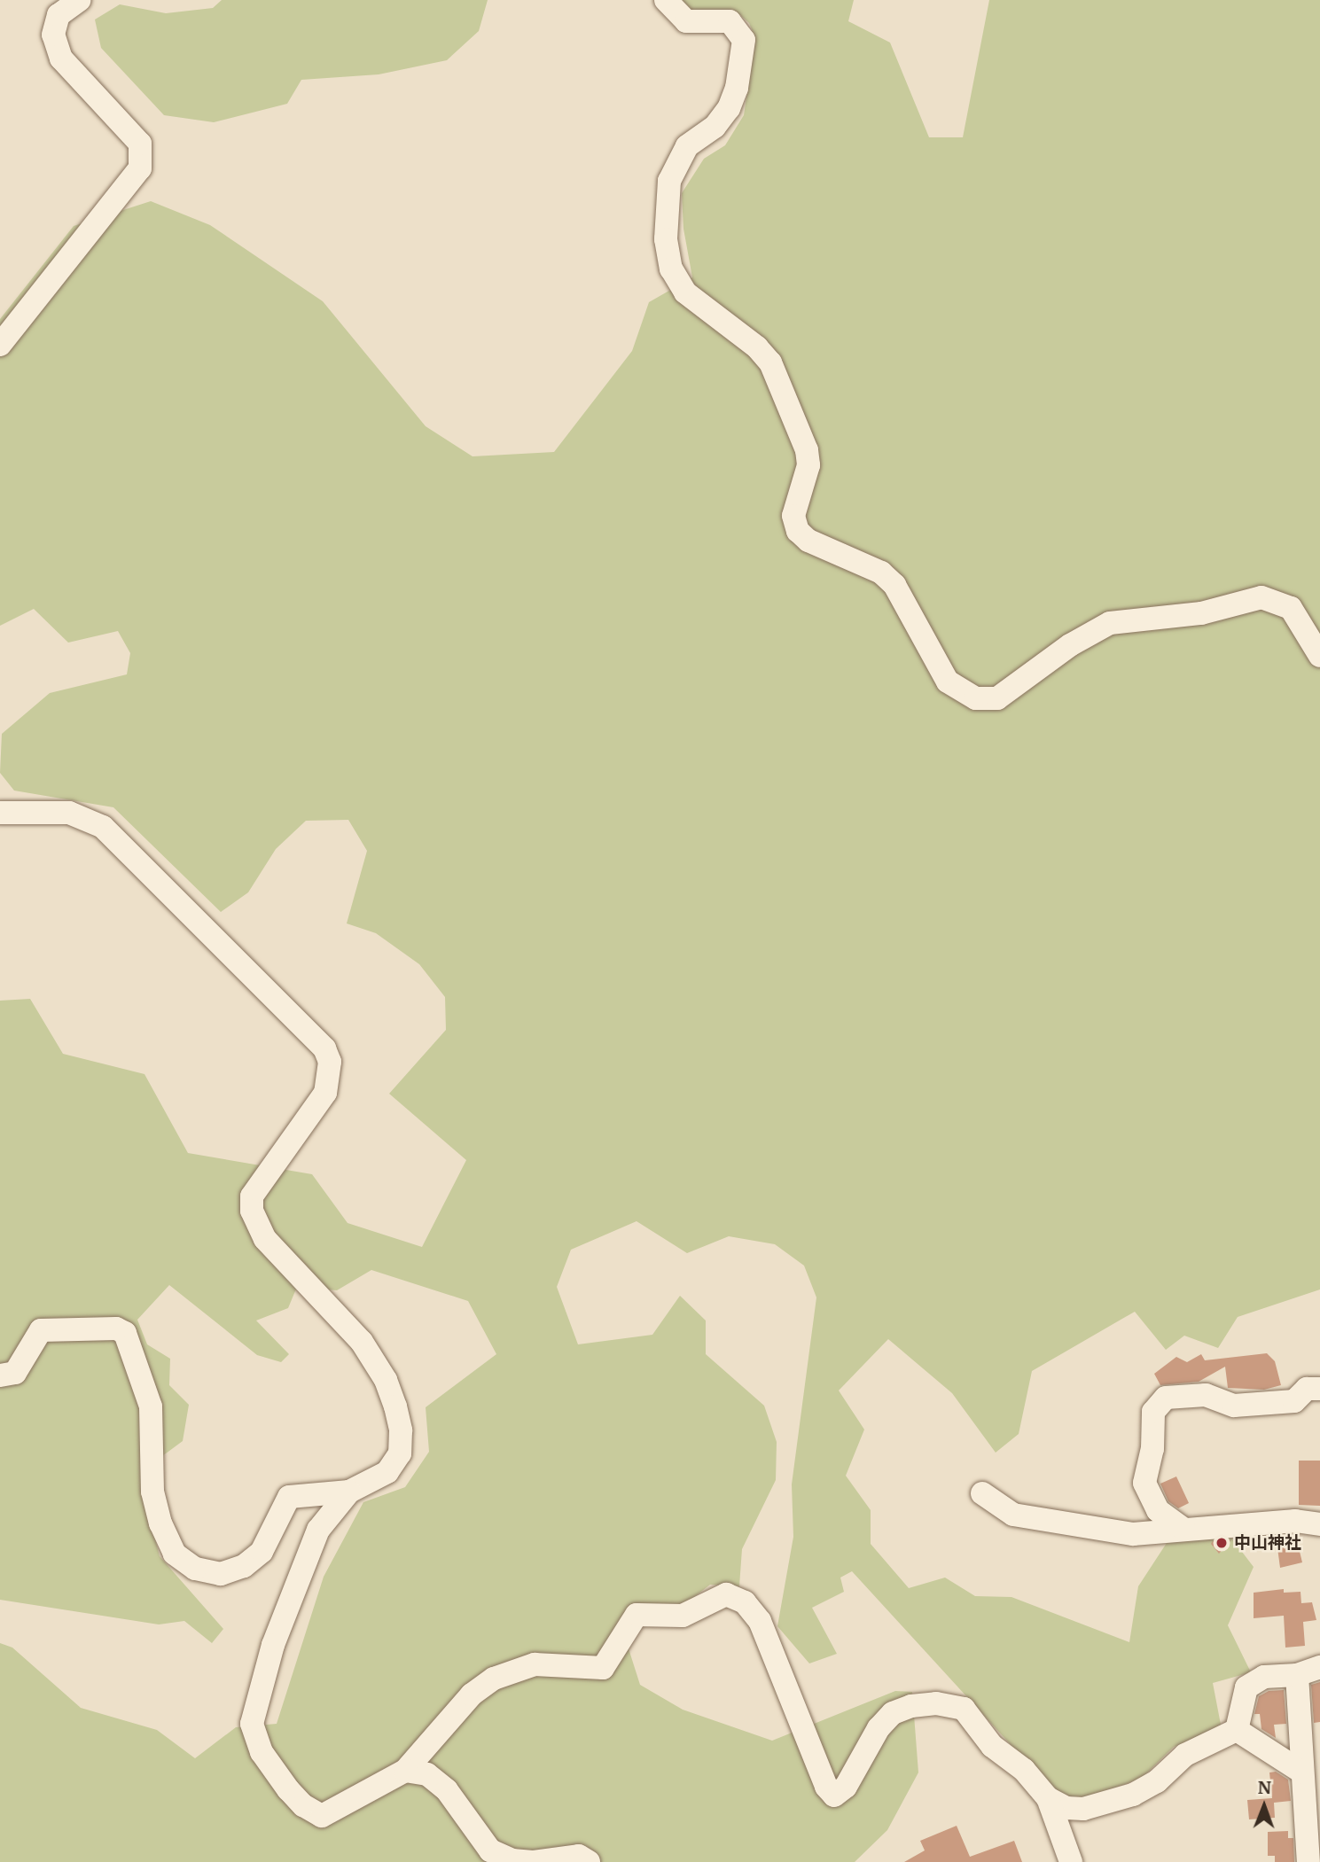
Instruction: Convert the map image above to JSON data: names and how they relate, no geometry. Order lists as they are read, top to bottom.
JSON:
{
  "places": ["中山神社"],
  "north": "top"
}
